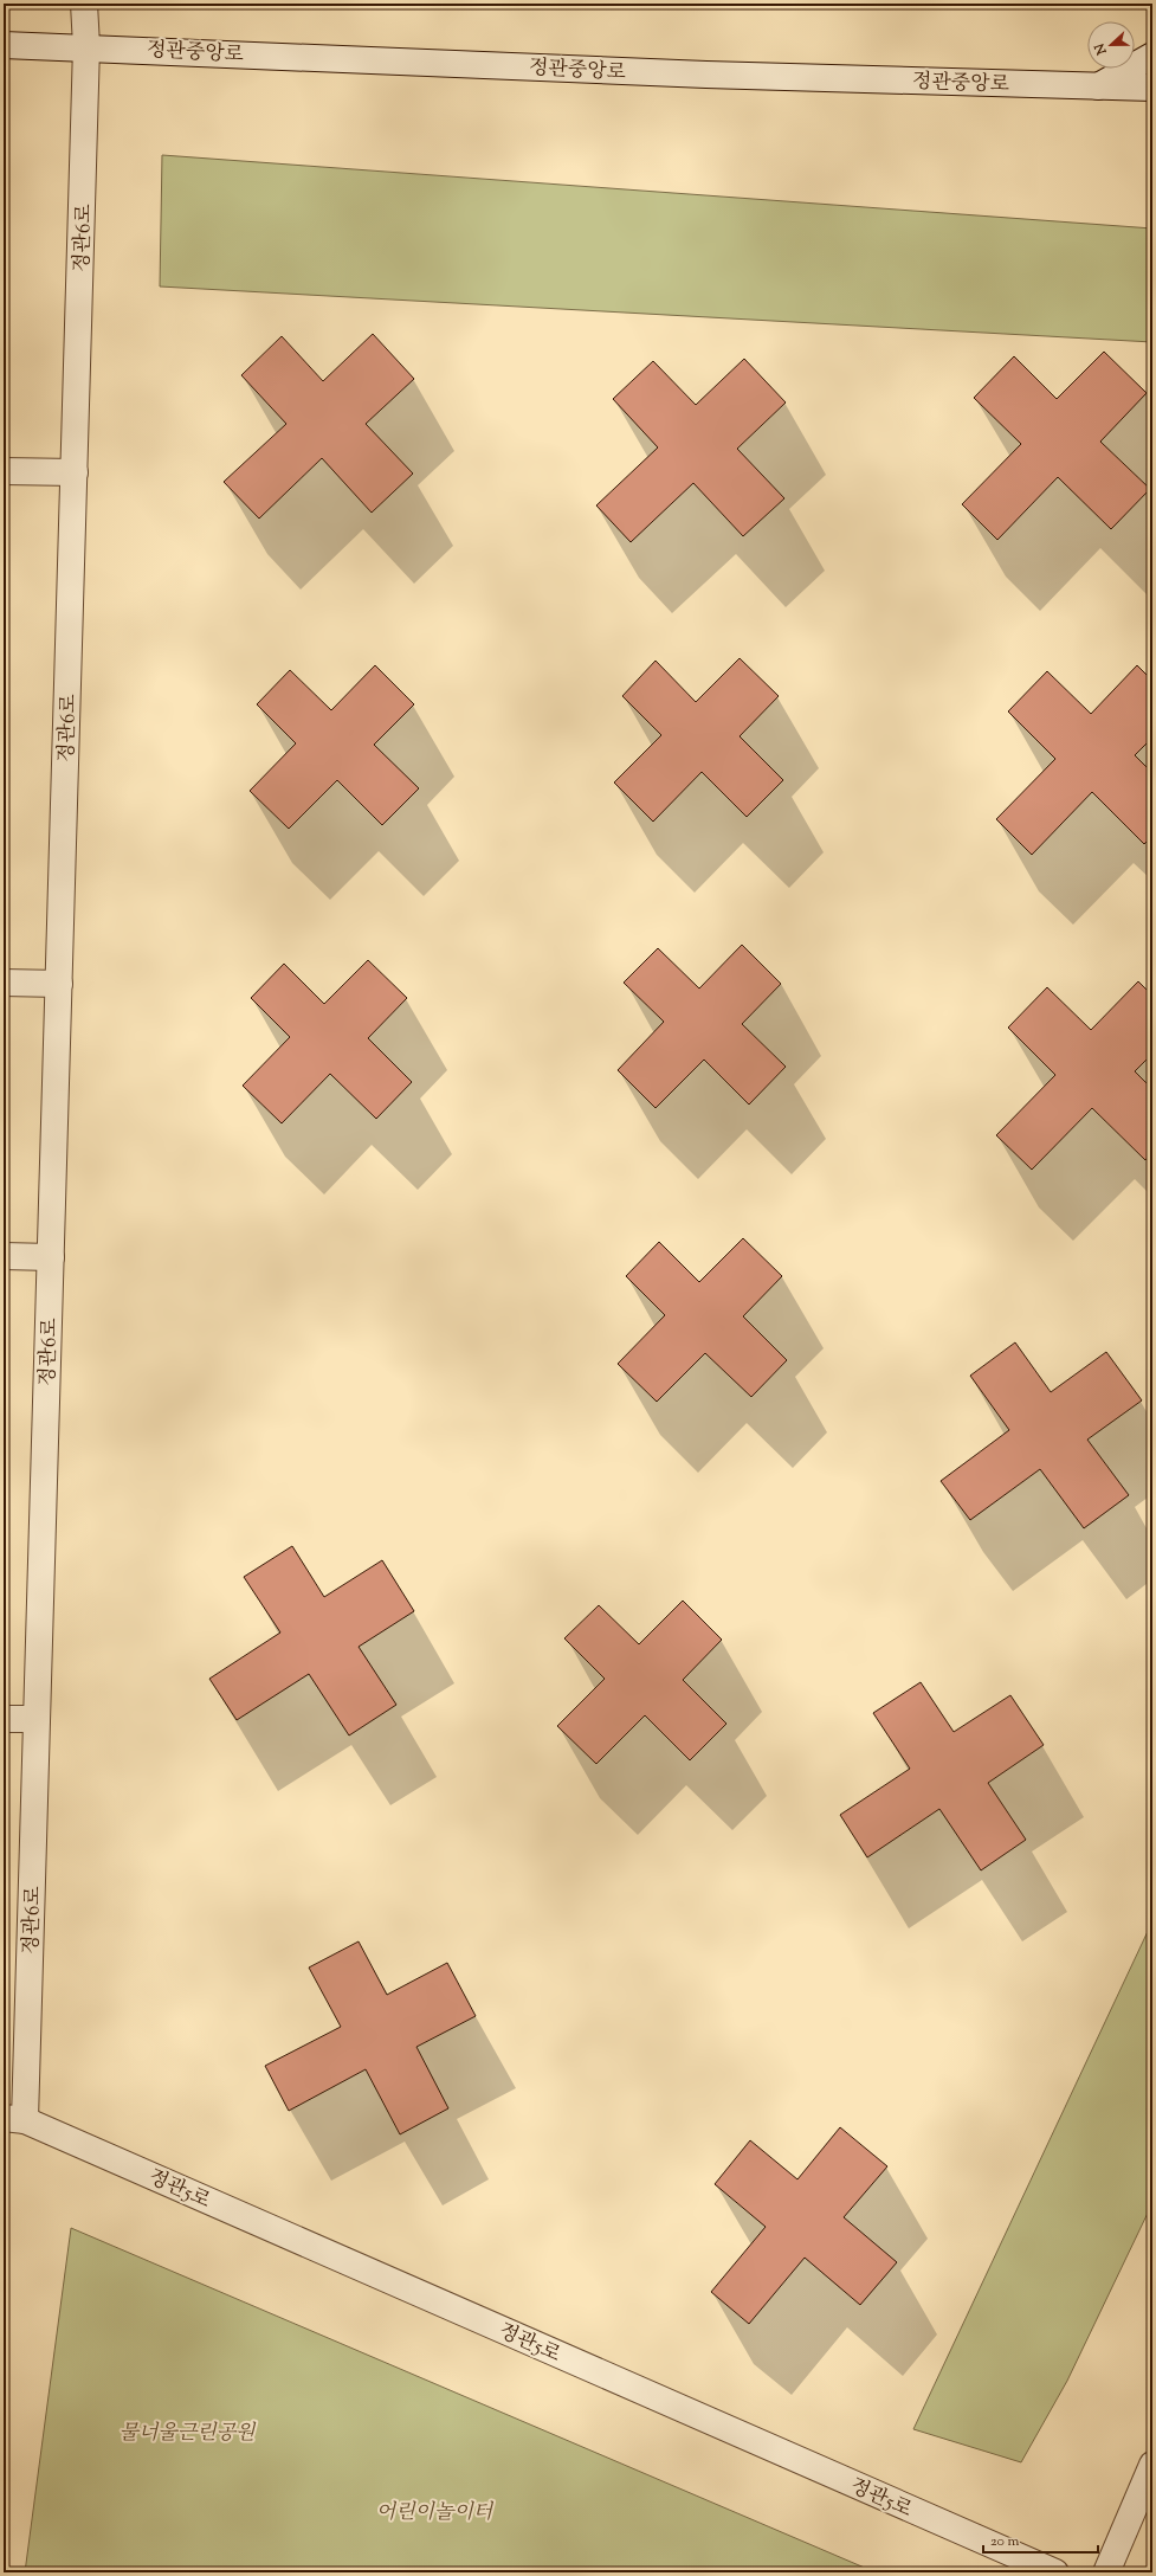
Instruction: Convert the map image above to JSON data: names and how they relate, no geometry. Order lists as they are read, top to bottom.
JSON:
{
  "streets": {
    "street": ["정관중앙로", "정관6로", "정관5로"]
  },
  "crossings": [
    ["정관중앙로", "정관6로"],
    ["정관6로", "정관5로"]
  ],
  "parks": ["물너울근린공원", "어린이놀이터"],
  "scale_bar": "20 m",
  "north": "left"
}
